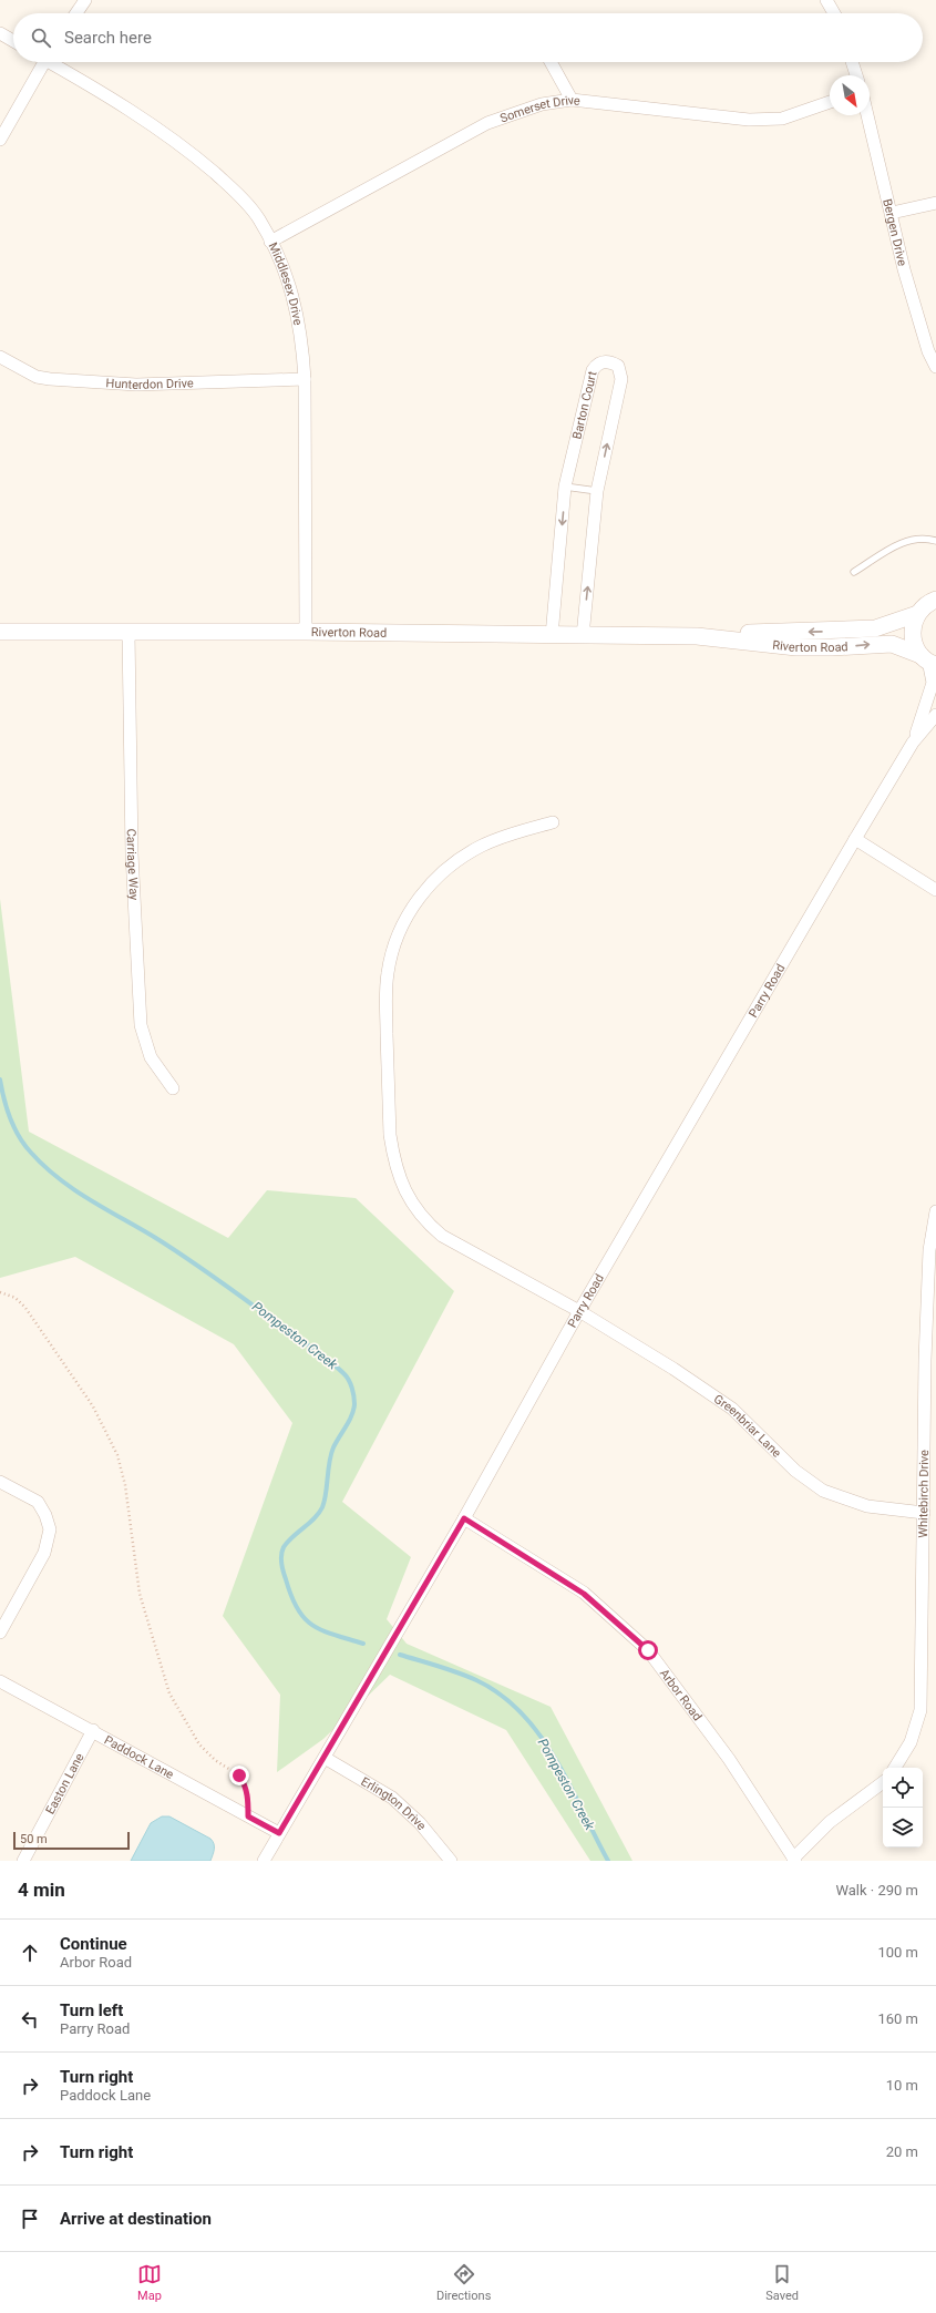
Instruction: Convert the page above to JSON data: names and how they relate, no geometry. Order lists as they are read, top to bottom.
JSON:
{
  "streets": {
    "main road": ["Riverton Road"],
    "street": [
      "Somerset Drive",
      "Bergen Drive",
      "Middlesex Drive",
      "Hunterdon Drive",
      "Barton Court",
      "Carriage Way",
      "Parry Road",
      "Greenbriar Lane",
      "Whitebirch Drive",
      "Arbor Road",
      "Paddock Lane",
      "Easton Lane",
      "Erlington Drive"
    ]
  },
  "crossings": [
    ["Somerset Drive", "Middlesex Drive"],
    ["Middlesex Drive", "Hunterdon Drive"],
    ["Middlesex Drive", "Riverton Road"],
    ["Barton Court", "Riverton Road"],
    ["Riverton Road", "Carriage Way"],
    ["Riverton Road", "Parry Road"],
    ["Parry Road", "Greenbriar Lane"],
    ["Parry Road", "Arbor Road"],
    ["Parry Road", "Paddock Lane"],
    ["Parry Road", "Erlington Drive"],
    ["Greenbriar Lane", "Whitebirch Drive"],
    ["Paddock Lane", "Easton Lane"]
  ],
  "water": ["Pompeston Creek"],
  "scale_bar": "50 m",
  "north": "bottom right",
  "page": {
    "search": "Search here",
    "scale": "50 m",
    "heading": ["4 min", "Walk · 290 m"],
    "list": [
      ["Continue", "Arbor Road", "100 m"],
      ["Turn left", "Parry Road", "160 m"],
      ["Turn right", "Paddock Lane", "10 m"],
      ["Turn right", "20 m"],
      "Arrive at destination"
    ],
    "nav": ["Map", "Directions", "Saved"]
  }
}
